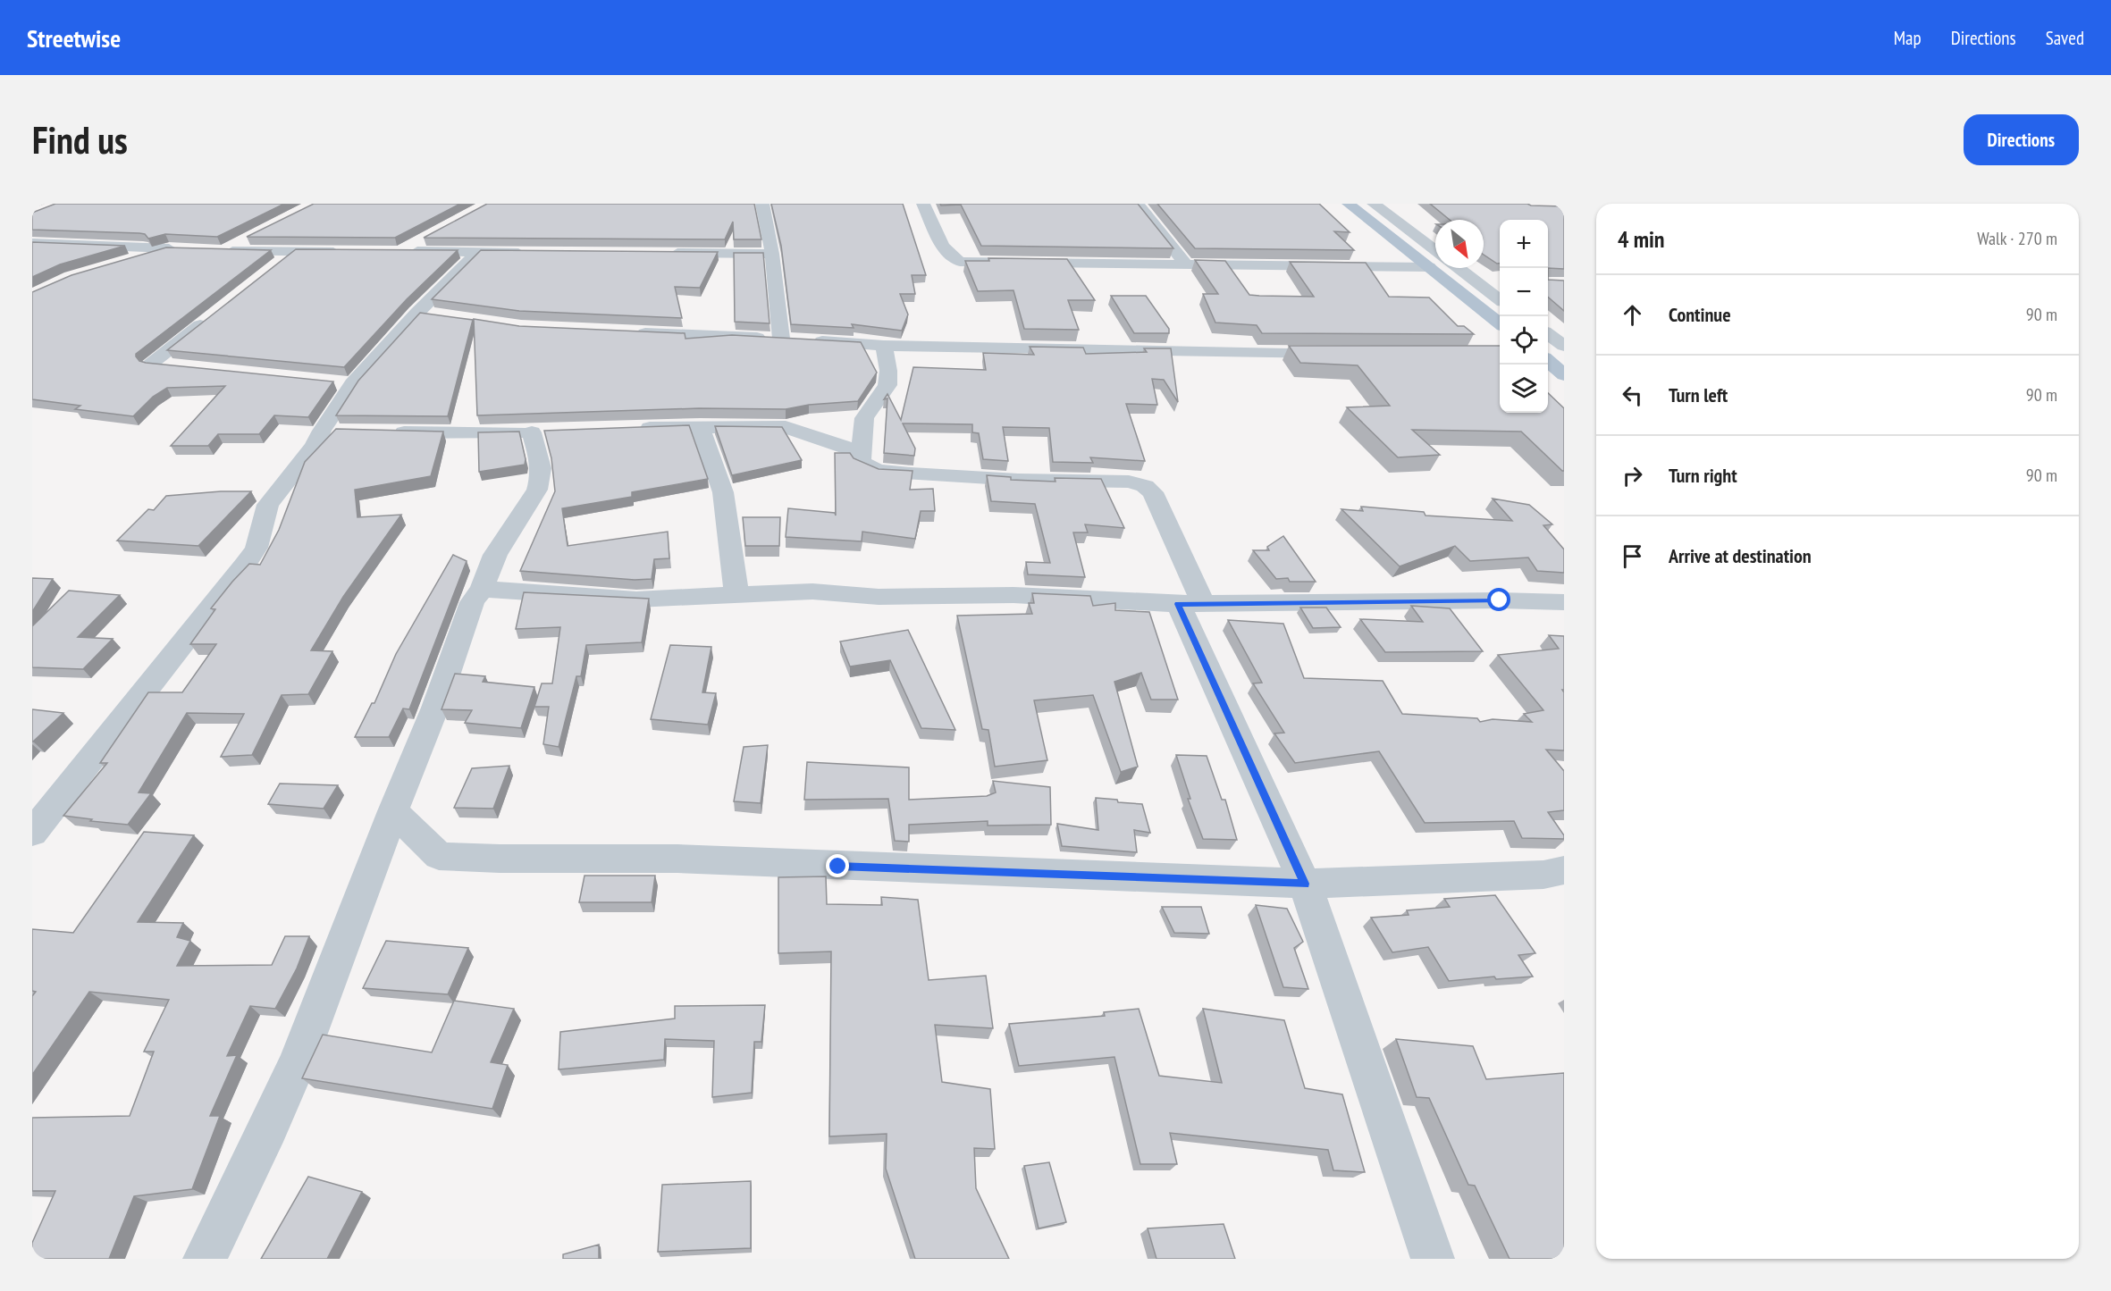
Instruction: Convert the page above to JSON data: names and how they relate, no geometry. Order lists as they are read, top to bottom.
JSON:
{
  "north": "bottom right",
  "page": {
    "header": "Streetwise",
    "nav": ["Map", "Directions", "Saved"],
    "buttons": "Directions",
    "title": "Find us",
    "heading": ["4 min", "Walk · 270 m"],
    "map_buttons": ["+", "−"],
    "list": [
      ["Continue", "90 m"],
      ["Turn left", "90 m"],
      ["Turn right", "90 m"],
      "Arrive at destination"
    ]
  }
}
